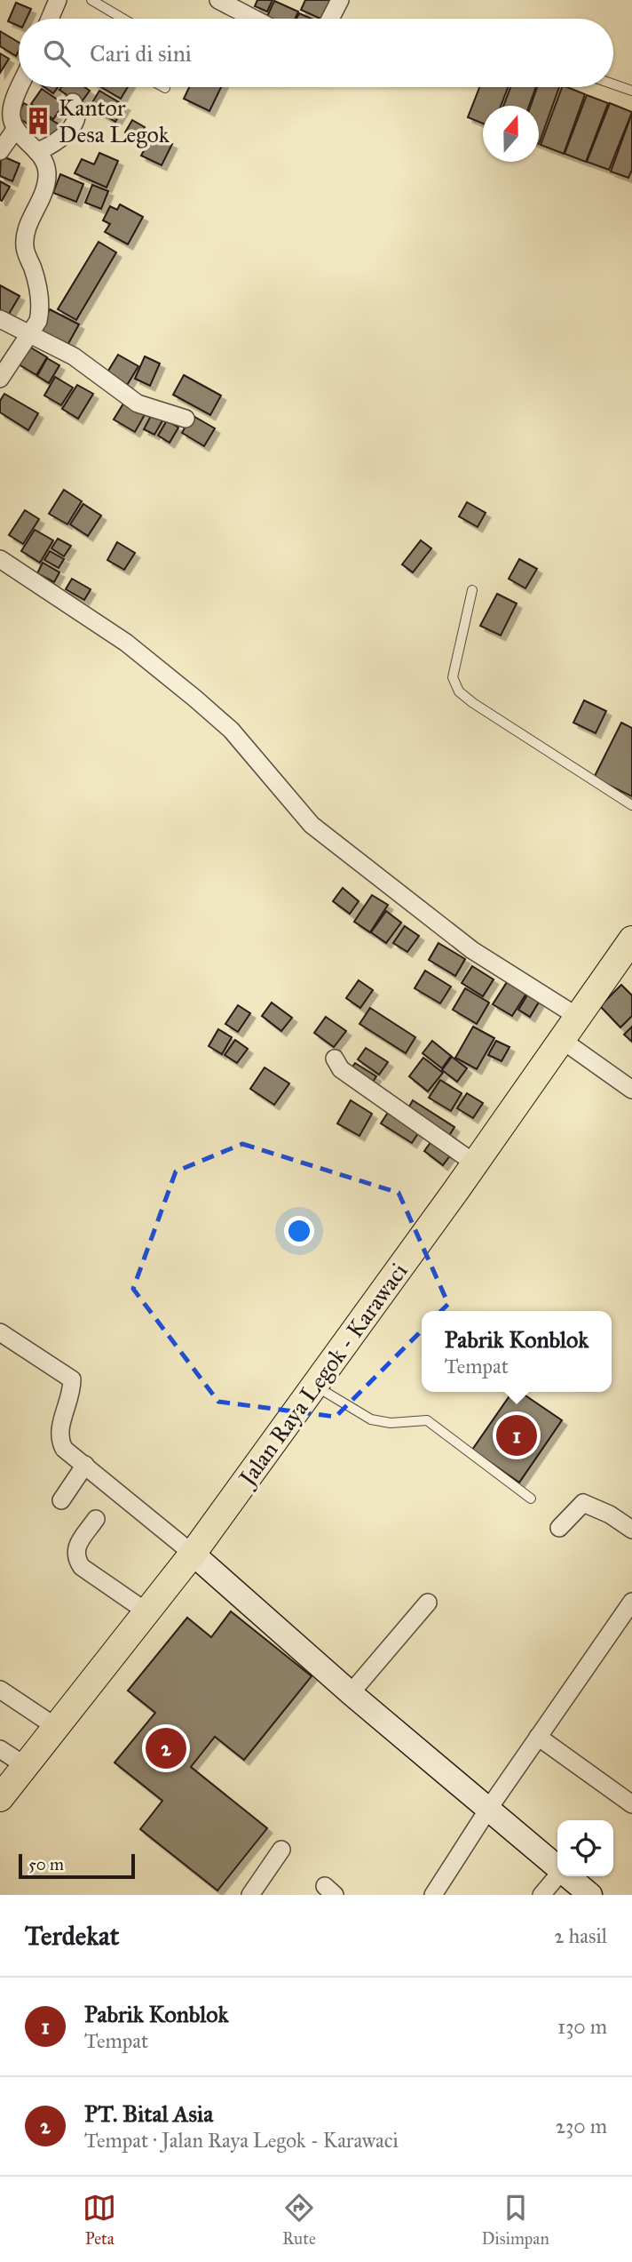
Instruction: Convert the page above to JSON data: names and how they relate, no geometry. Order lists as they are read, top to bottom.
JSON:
{
  "streets": {
    "main road": ["Jalan Raya Legok - Karawaci"]
  },
  "places": {
    "building": ["Kantor Desa Legok"]
  },
  "scale_bar": "50 m",
  "north": "top",
  "page": {
    "search": "Cari di sini",
    "popup": ["Pabrik Konblok", "Tempat"],
    "pins": ["1", "2"],
    "scale": "50 m",
    "heading": ["Terdekat", "2 hasil"],
    "list": [
      {
        "mark": "1",
        "name": "Pabrik Konblok",
        "note": "Tempat",
        "value": "130 m"
      },
      {
        "mark": "2",
        "name": "PT. Bital Asia",
        "note": "Tempat · Jalan Raya Legok - Karawaci",
        "value": "230 m"
      }
    ],
    "nav": ["Peta", "Rute", "Disimpan"]
  }
}
